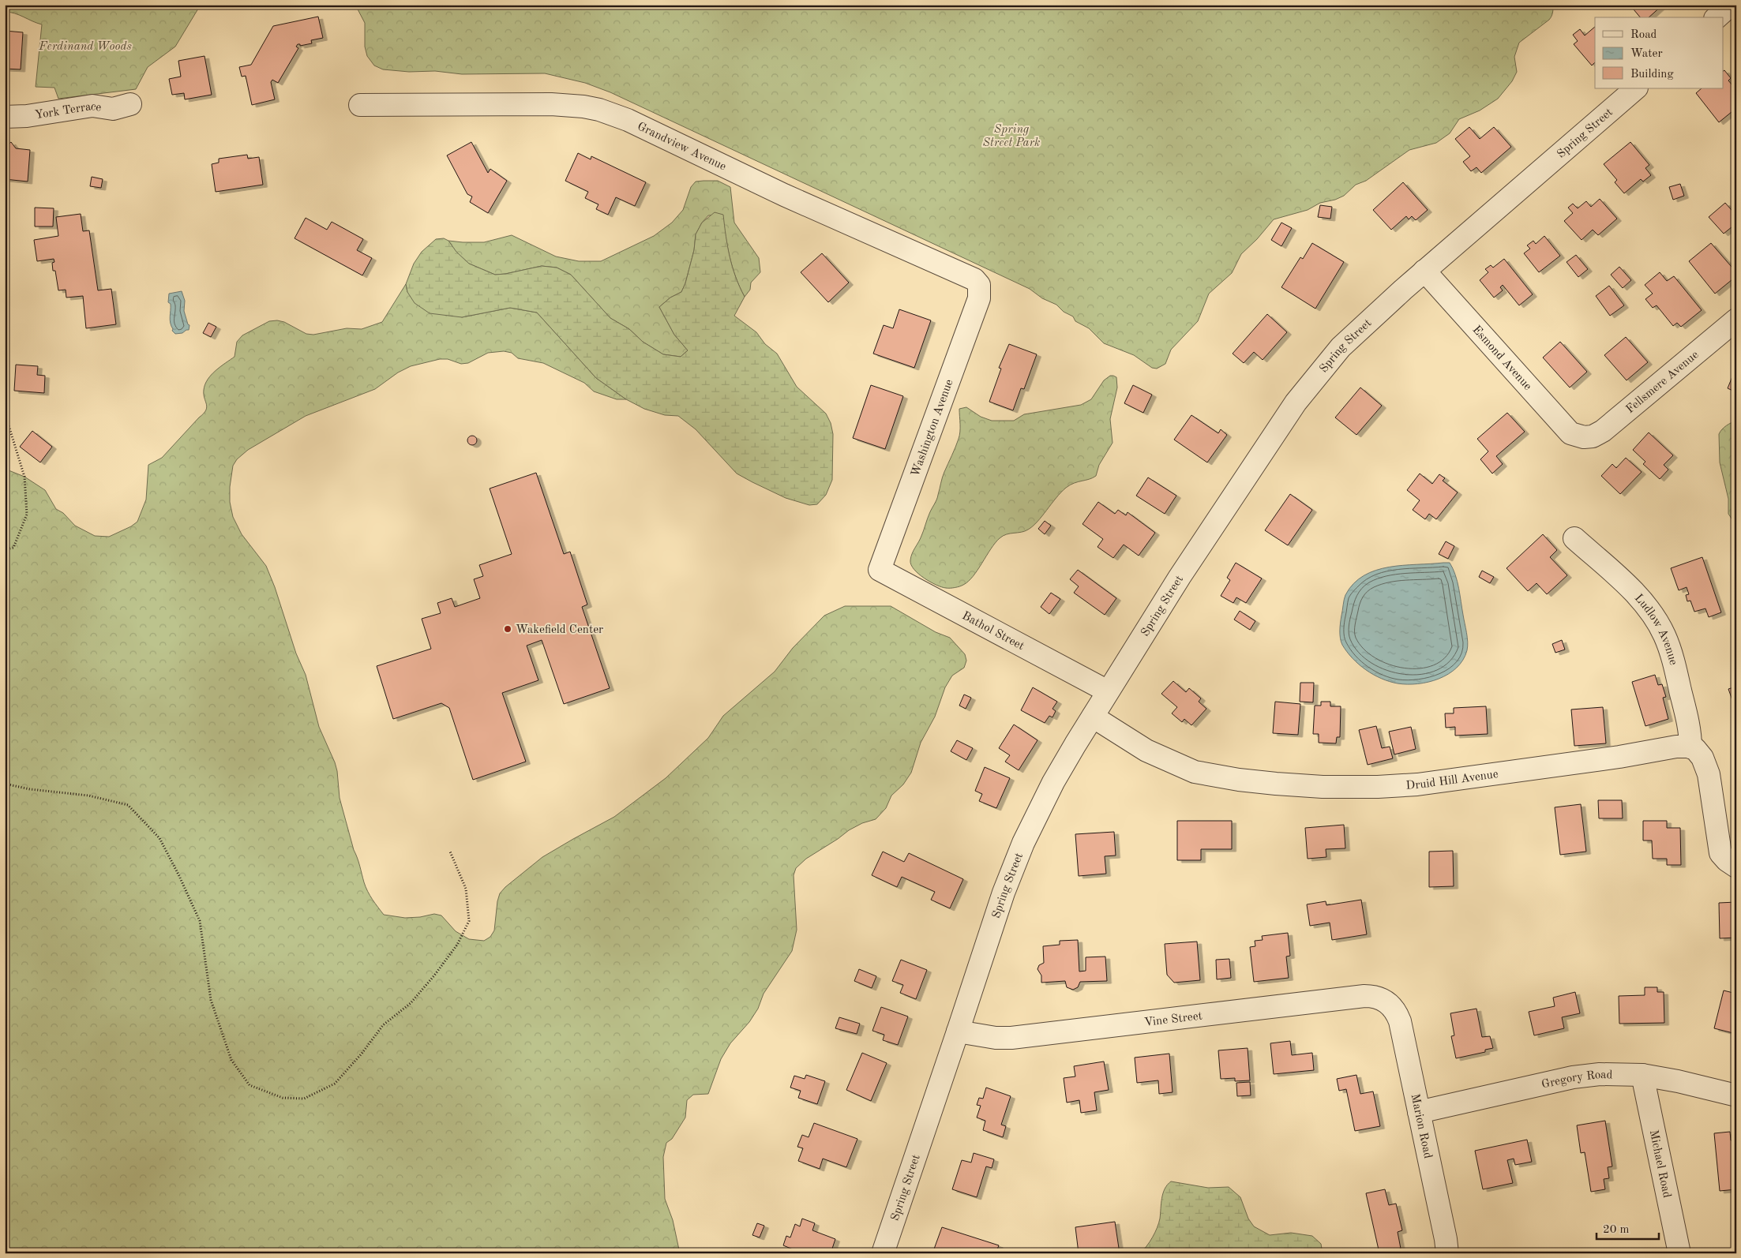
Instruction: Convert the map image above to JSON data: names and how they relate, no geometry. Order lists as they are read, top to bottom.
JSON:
{
  "streets": {
    "street": [
      "York Terrace",
      "Spring Street",
      "Grandview Avenue",
      "Esmond Avenue",
      "Fellsmere Avenue",
      "Washington Avenue",
      "Bathol Street",
      "Ludlow Avenue",
      "Druid Hill Avenue",
      "Vine Street",
      "Gregory Road",
      "Marion Road",
      "Michael Road"
    ]
  },
  "crossings": [
    ["Spring Street", "Esmond Avenue"],
    ["Spring Street", "Bathol Street"],
    ["Spring Street", "Druid Hill Avenue"],
    ["Spring Street", "Vine Street"],
    ["Grandview Avenue", "Washington Avenue"],
    ["Esmond Avenue", "Fellsmere Avenue"],
    ["Washington Avenue", "Bathol Street"],
    ["Ludlow Avenue", "Druid Hill Avenue"],
    ["Vine Street", "Marion Road"],
    ["Gregory Road", "Marion Road"],
    ["Gregory Road", "Michael Road"]
  ],
  "parks": ["Ferdinand Woods", "Spring Street Park"],
  "places": ["Wakefield Center"],
  "legend": ["Road", "Water", "Building"],
  "scale_bar": "20 m"
}
